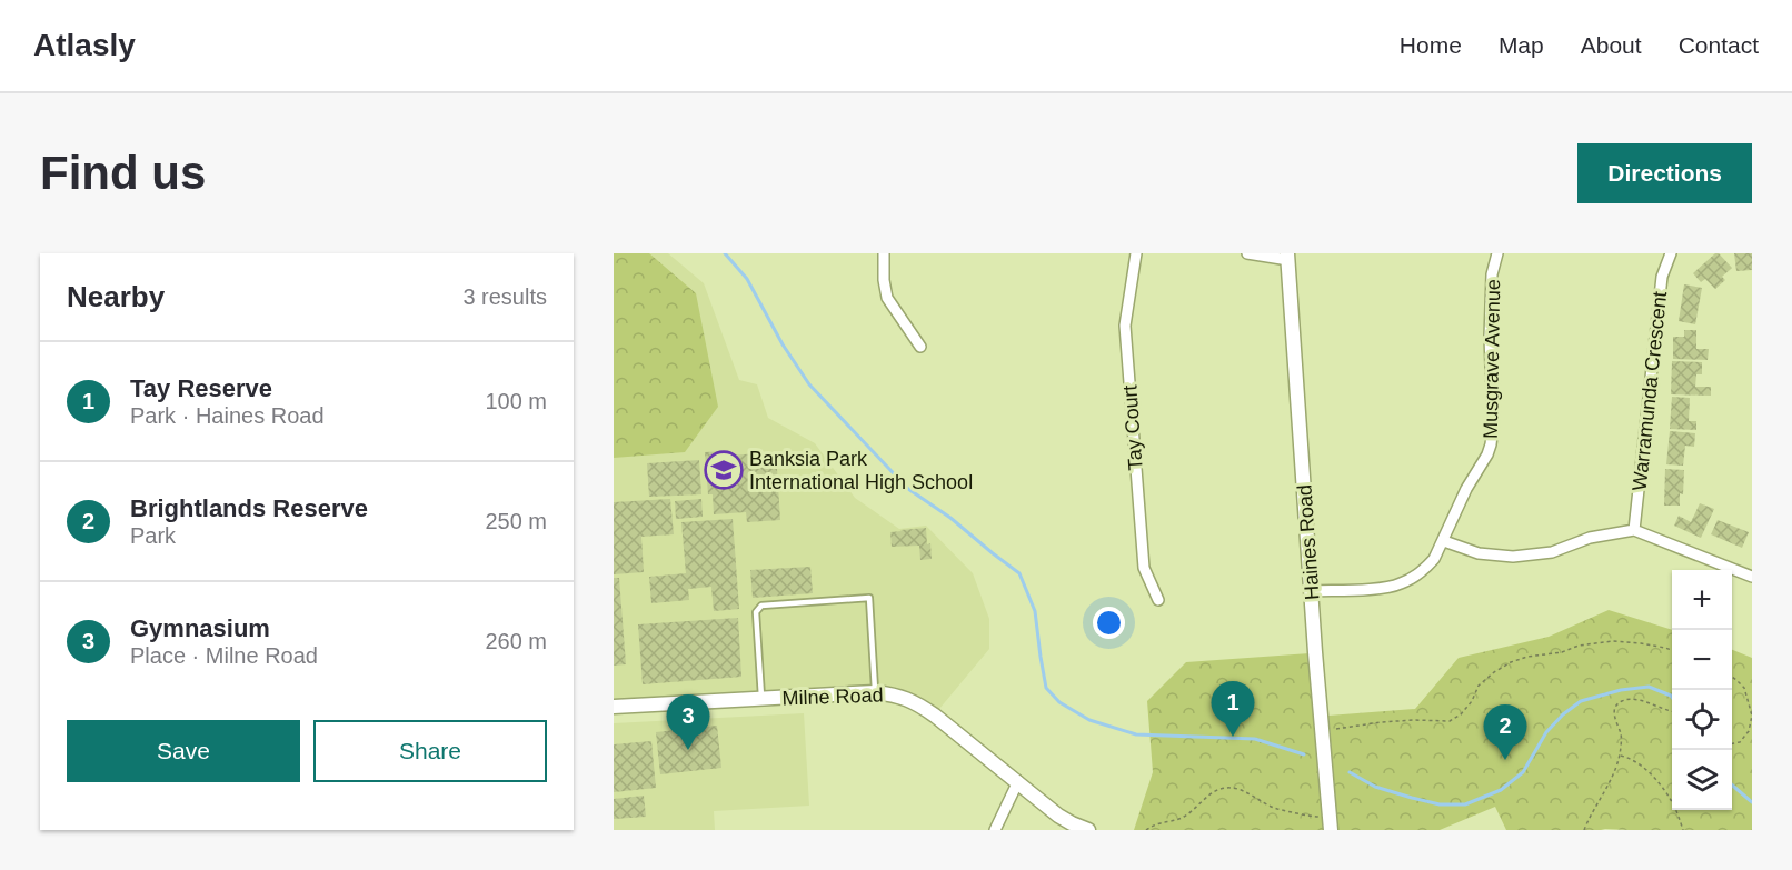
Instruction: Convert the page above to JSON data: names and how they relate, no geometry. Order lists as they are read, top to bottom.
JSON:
{
  "streets": {
    "main road": ["Haines Road", "Milne Road"],
    "street": ["Musgrave Avenue", "Warramunda Crescent", "Tay Court"]
  },
  "crossings": [
    ["Musgrave Avenue", "Haines Road"]
  ],
  "places": {
    "school or university": ["Banksia Park International High School"]
  },
  "page": {
    "header": "Atlasly",
    "nav": [
      "Home",
      "Map",
      "About",
      "Contact"
    ],
    "buttons": [
      "Directions",
      ["Save", "Share"]
    ],
    "title": "Find us",
    "heading": ["Nearby", "3 results"],
    "list": [
      {
        "mark": "1",
        "name": "Tay Reserve",
        "note": "Park · Haines Road",
        "value": "100 m"
      },
      {
        "mark": "2",
        "name": "Brightlands Reserve",
        "note": "Park",
        "value": "250 m"
      },
      {
        "mark": "3",
        "name": "Gymnasium",
        "note": "Place · Milne Road",
        "value": "260 m"
      }
    ],
    "map_buttons": ["+", "−"],
    "pins": ["1", "3", "2"]
  }
}
